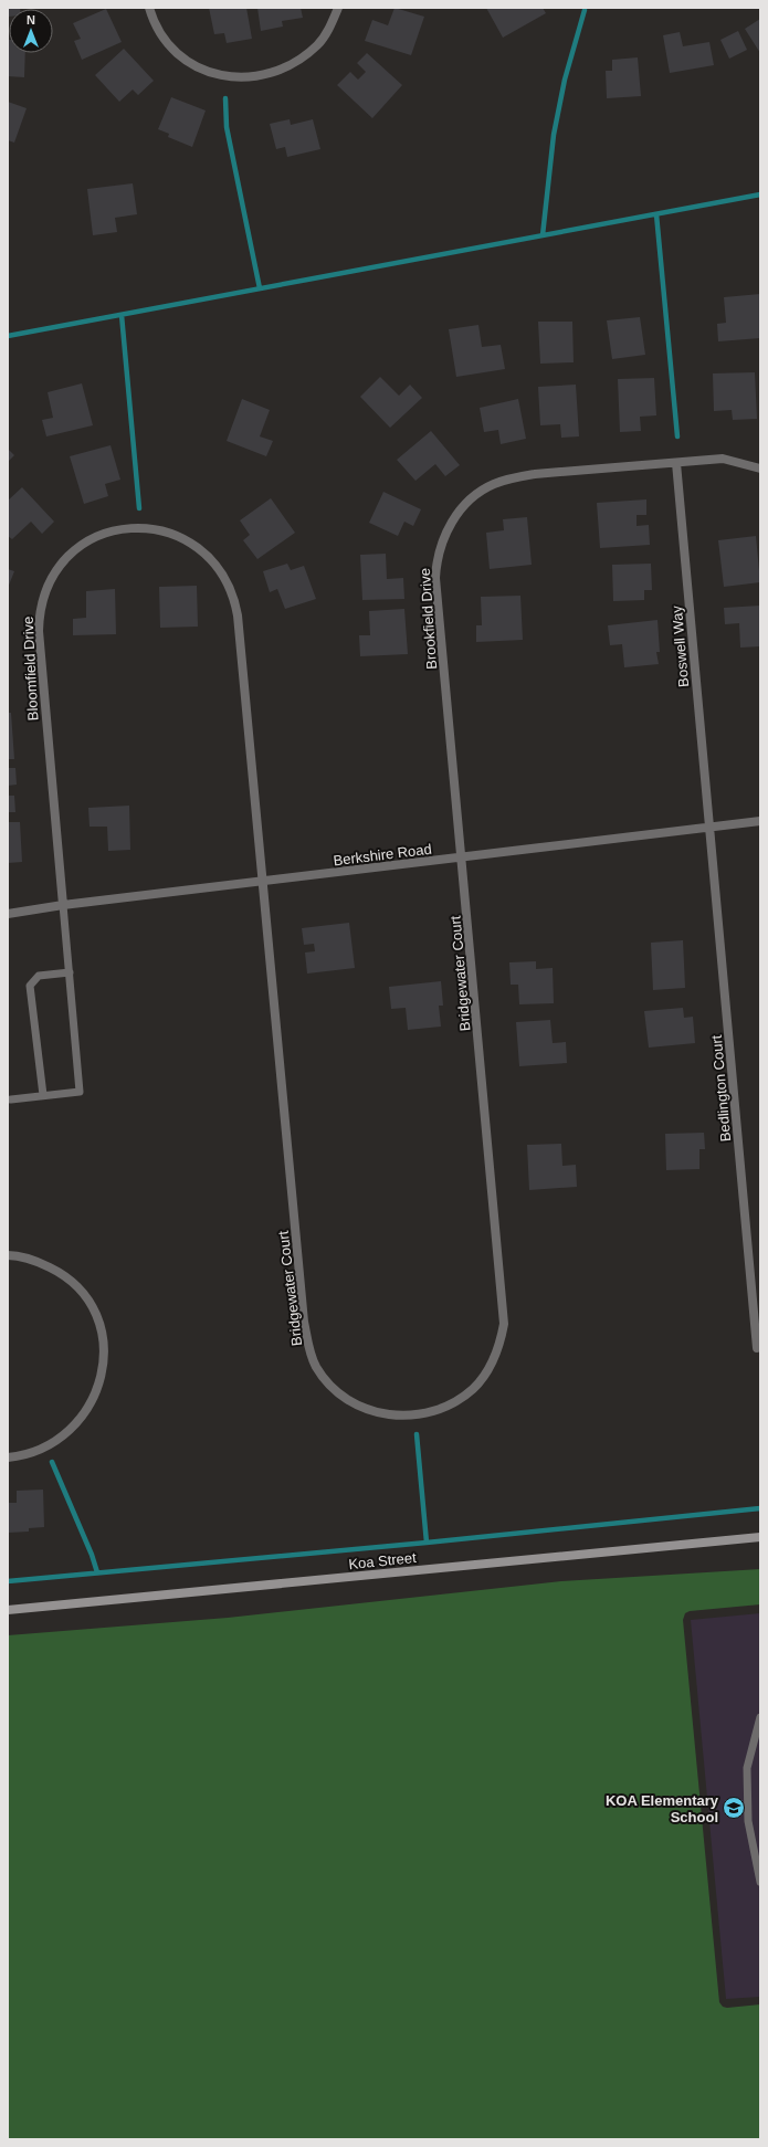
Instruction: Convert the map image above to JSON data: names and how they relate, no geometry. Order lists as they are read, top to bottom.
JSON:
{
  "streets": {
    "main road": ["Koa Street"],
    "street": [
      "Brookfield Drive",
      "Boswell Way",
      "Bloomfield Drive",
      "Berkshire Road",
      "Bridgewater Court",
      "Bedlington Court"
    ]
  },
  "crossings": [
    ["Brookfield Drive", "Boswell Way"],
    ["Brookfield Drive", "Berkshire Road"],
    ["Brookfield Drive", "Bridgewater Court"],
    ["Boswell Way", "Berkshire Road"],
    ["Boswell Way", "Bedlington Court"],
    ["Bloomfield Drive", "Berkshire Road"],
    ["Bloomfield Drive", "Bridgewater Court"],
    ["Berkshire Road", "Bridgewater Court"],
    ["Berkshire Road", "Bedlington Court"]
  ],
  "places": {
    "school or university": ["KOA Elementary School"]
  },
  "north": "top"
}
